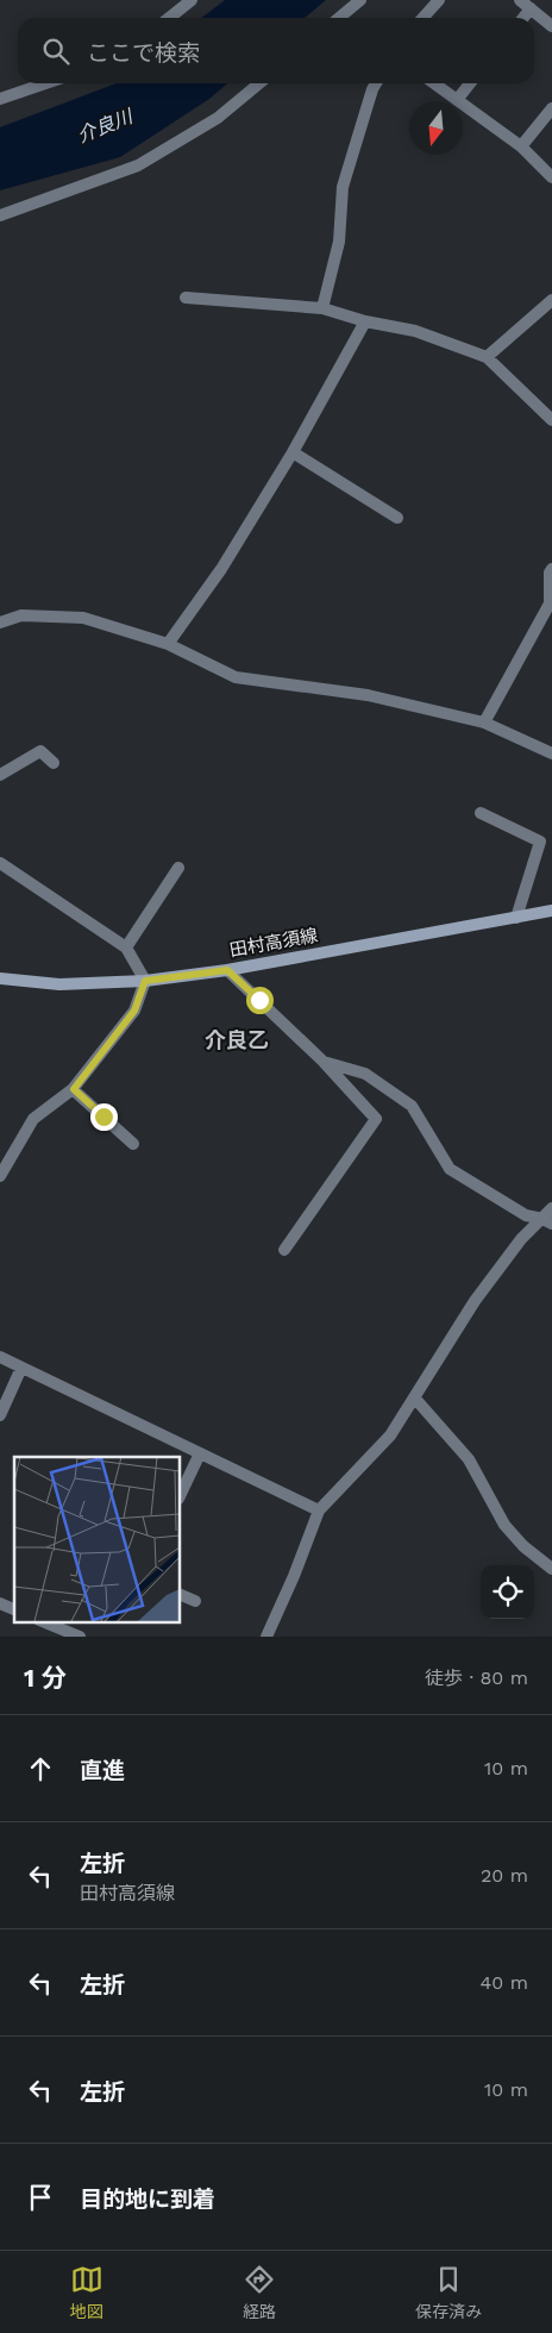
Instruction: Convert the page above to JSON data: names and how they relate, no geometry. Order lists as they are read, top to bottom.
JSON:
{
  "streets": {
    "main road": ["田村高須線"]
  },
  "districts": ["介良乙"],
  "water": ["介良川"],
  "north": "bottom",
  "page": {
    "search": "ここで検索",
    "heading": ["1 分", "徒歩 · 80 m"],
    "list": [
      ["直進", "10 m"],
      ["左折", "田村高須線", "20 m"],
      ["左折", "40 m"],
      ["左折", "10 m"],
      "目的地に到着"
    ],
    "nav": ["地図", "経路", "保存済み"]
  }
}
